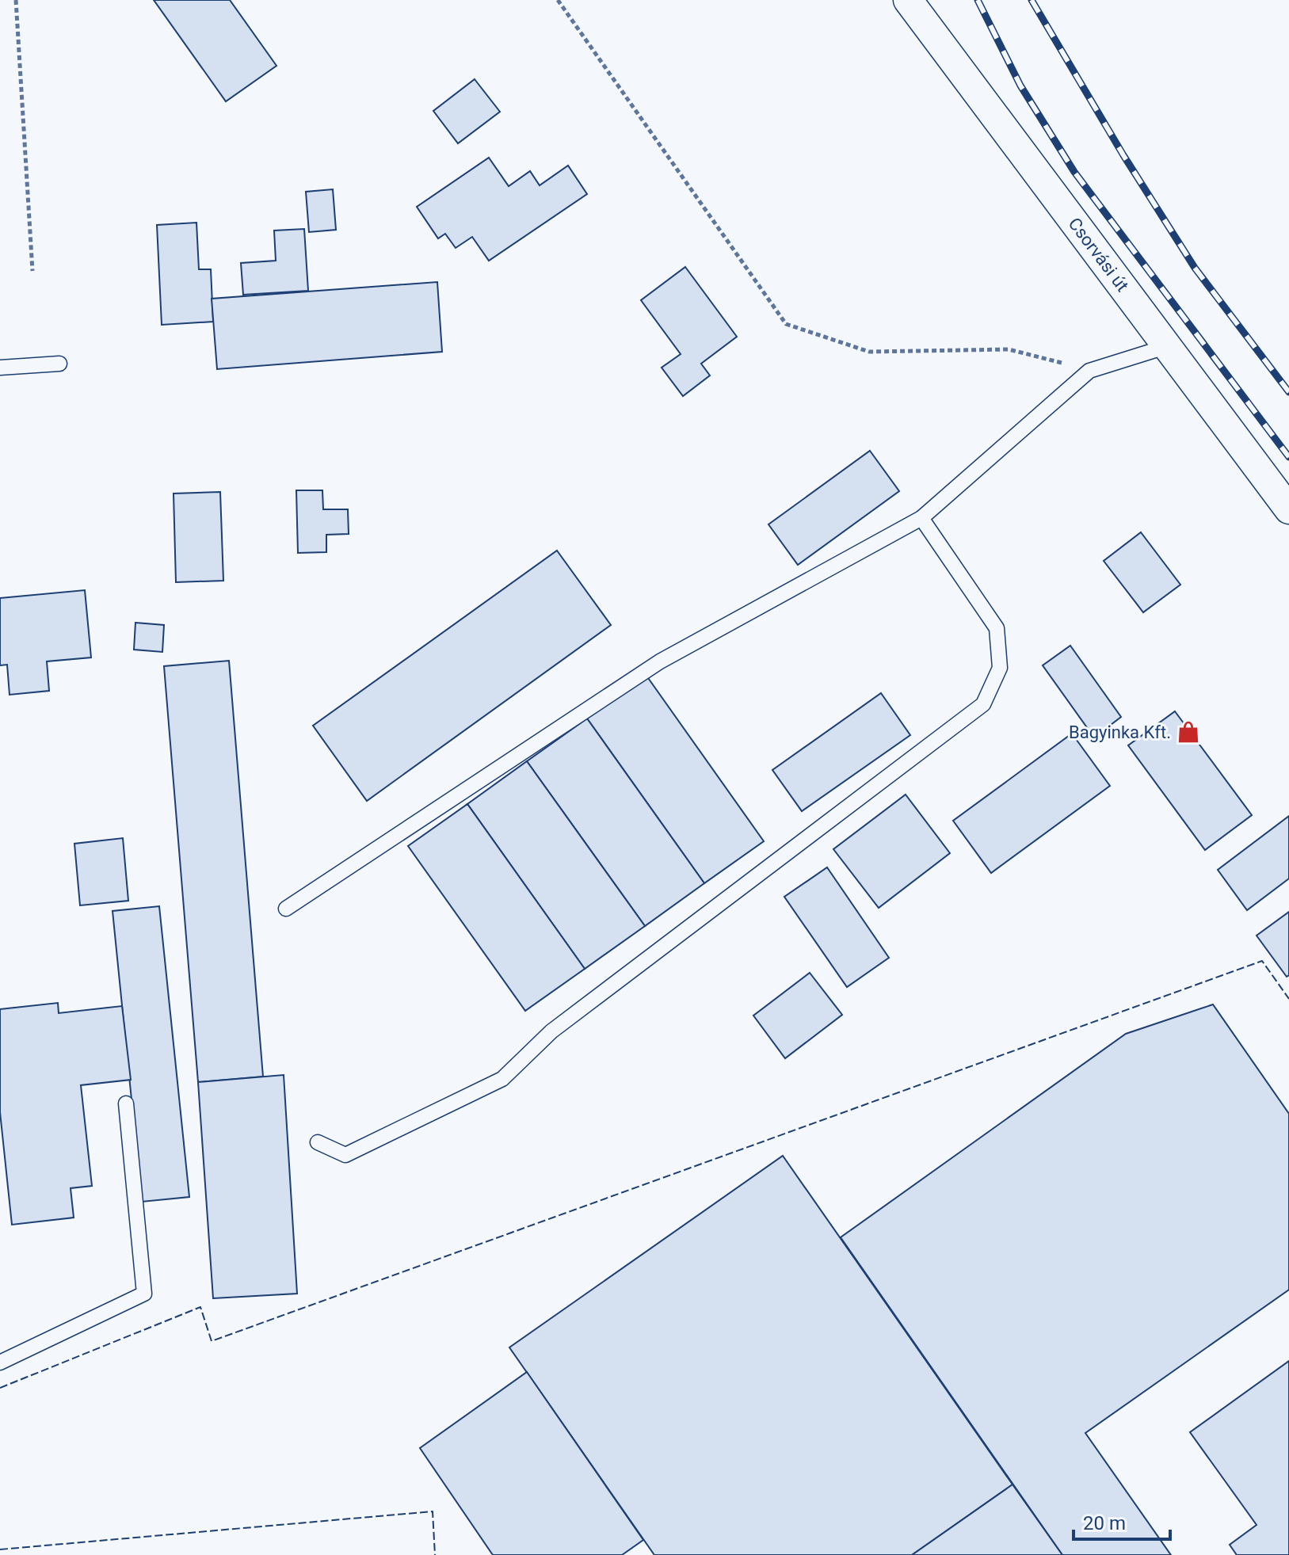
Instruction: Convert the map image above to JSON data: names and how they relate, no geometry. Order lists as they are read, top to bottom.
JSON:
{
  "streets": {
    "street": ["Csorvási út"]
  },
  "places": {
    "shop": ["Bagyinka Kft."]
  },
  "scale_bar": "20 m"
}
